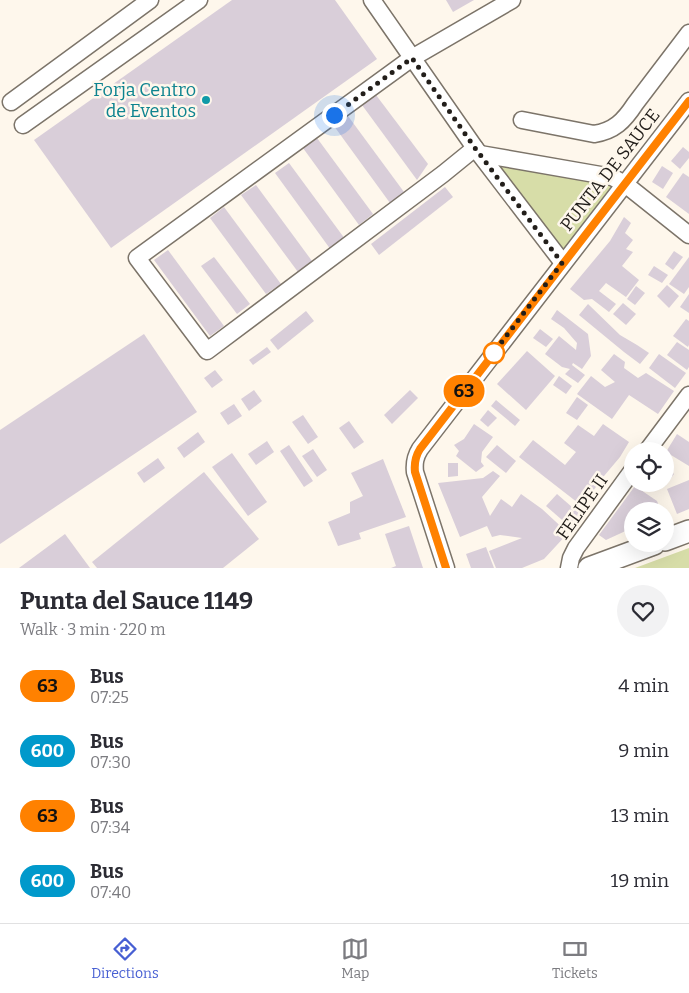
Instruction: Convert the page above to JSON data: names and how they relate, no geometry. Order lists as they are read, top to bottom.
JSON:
{
  "streets": {
    "street": ["PUNTA DE SAUCE", "FELIPE II"]
  },
  "places": ["Forja Centro de Eventos"],
  "lines": ["bus line 63"],
  "page": {
    "on_map": "63",
    "heading": ["Punta del Sauce 1149", "Walk · 3 min · 220 m"],
    "list": [
      {
        "mark": "63",
        "name": "Bus",
        "note": "07:25",
        "value": "4 min"
      },
      {
        "mark": "600",
        "name": "Bus",
        "note": "07:30",
        "value": "9 min"
      },
      {
        "mark": "63",
        "name": "Bus",
        "note": "07:34",
        "value": "13 min"
      },
      {
        "mark": "600",
        "name": "Bus",
        "note": "07:40",
        "value": "19 min"
      }
    ],
    "tabs": ["Directions", "Map", "Tickets"]
  }
}
